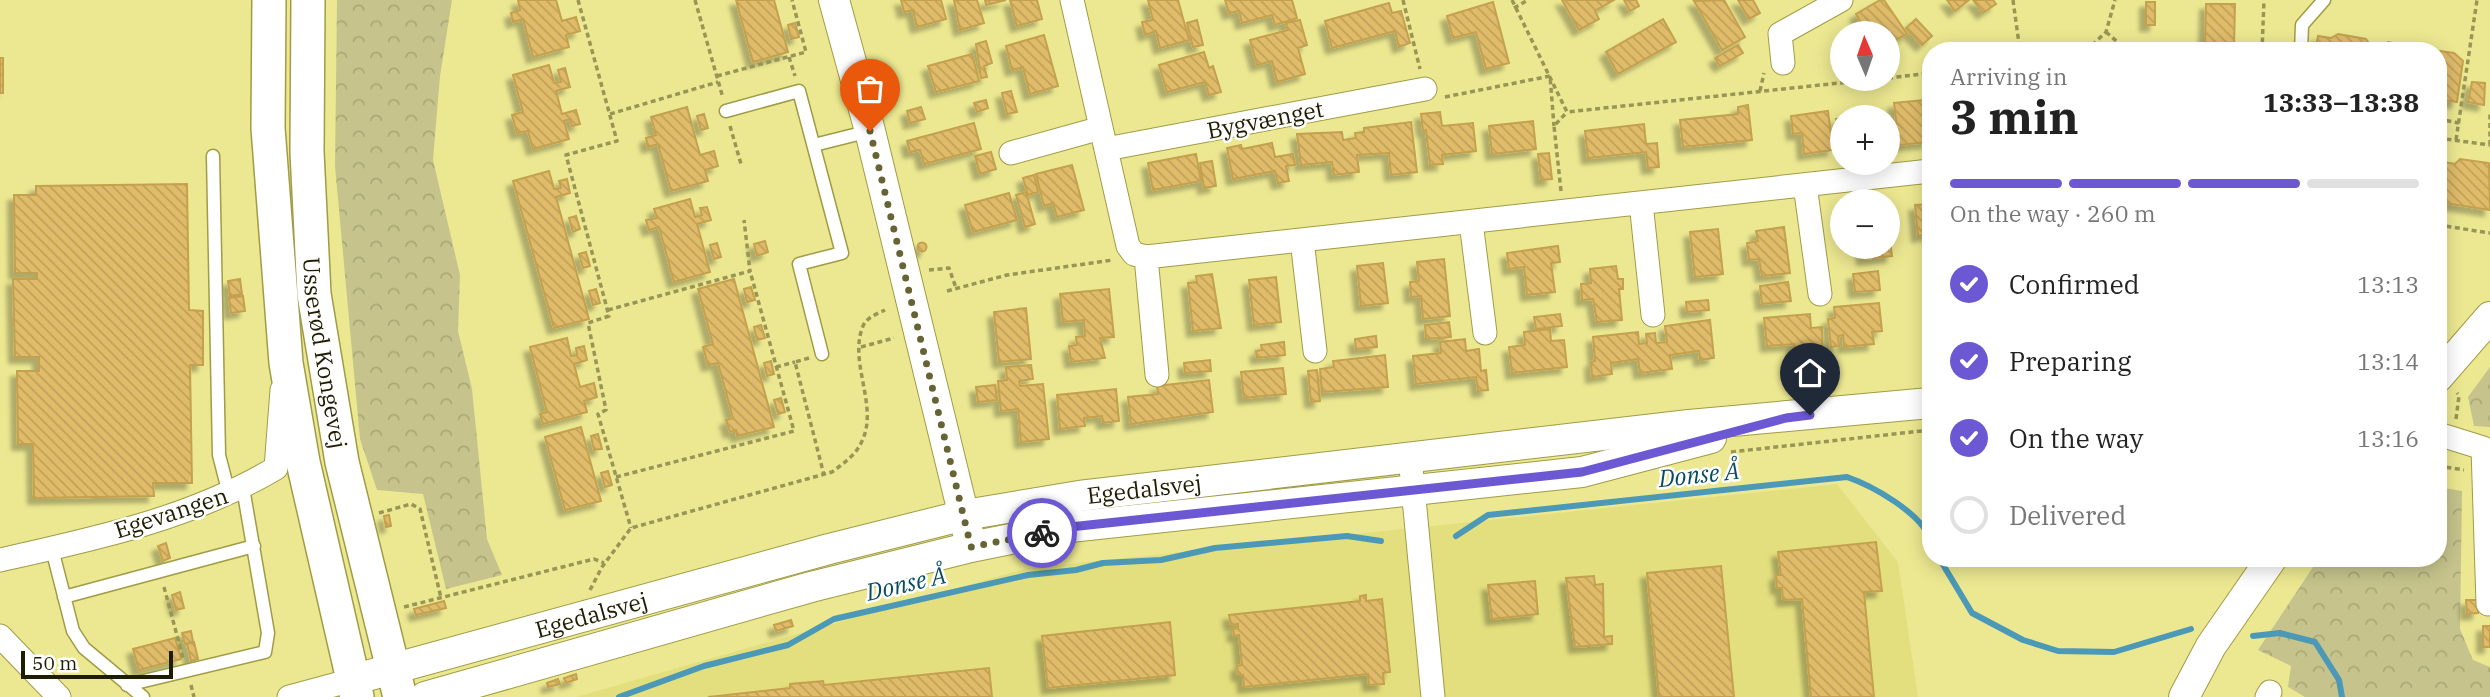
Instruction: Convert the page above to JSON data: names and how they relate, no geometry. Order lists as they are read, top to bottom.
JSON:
{
  "streets": {
    "main road": ["Usserød Kongevej"],
    "street": ["Bygvænget", "Egedalsvej", "Egevangen"]
  },
  "crossings": [
    ["Usserød Kongevej", "Egedalsvej"],
    ["Usserød Kongevej", "Egevangen"]
  ],
  "water": ["Donse Å"],
  "scale_bar": "50 m",
  "north": "top",
  "page": {
    "map_buttons": ["+", "−"],
    "heading": ["3 min", "Arriving in", "13:33–13:38"],
    "bar": "On the way · 260 m",
    "list": [
      ["Confirmed", "13:13"],
      ["Preparing", "13:14"],
      ["On the way", "13:16"],
      "Delivered"
    ],
    "scale": "50 m"
  }
}
